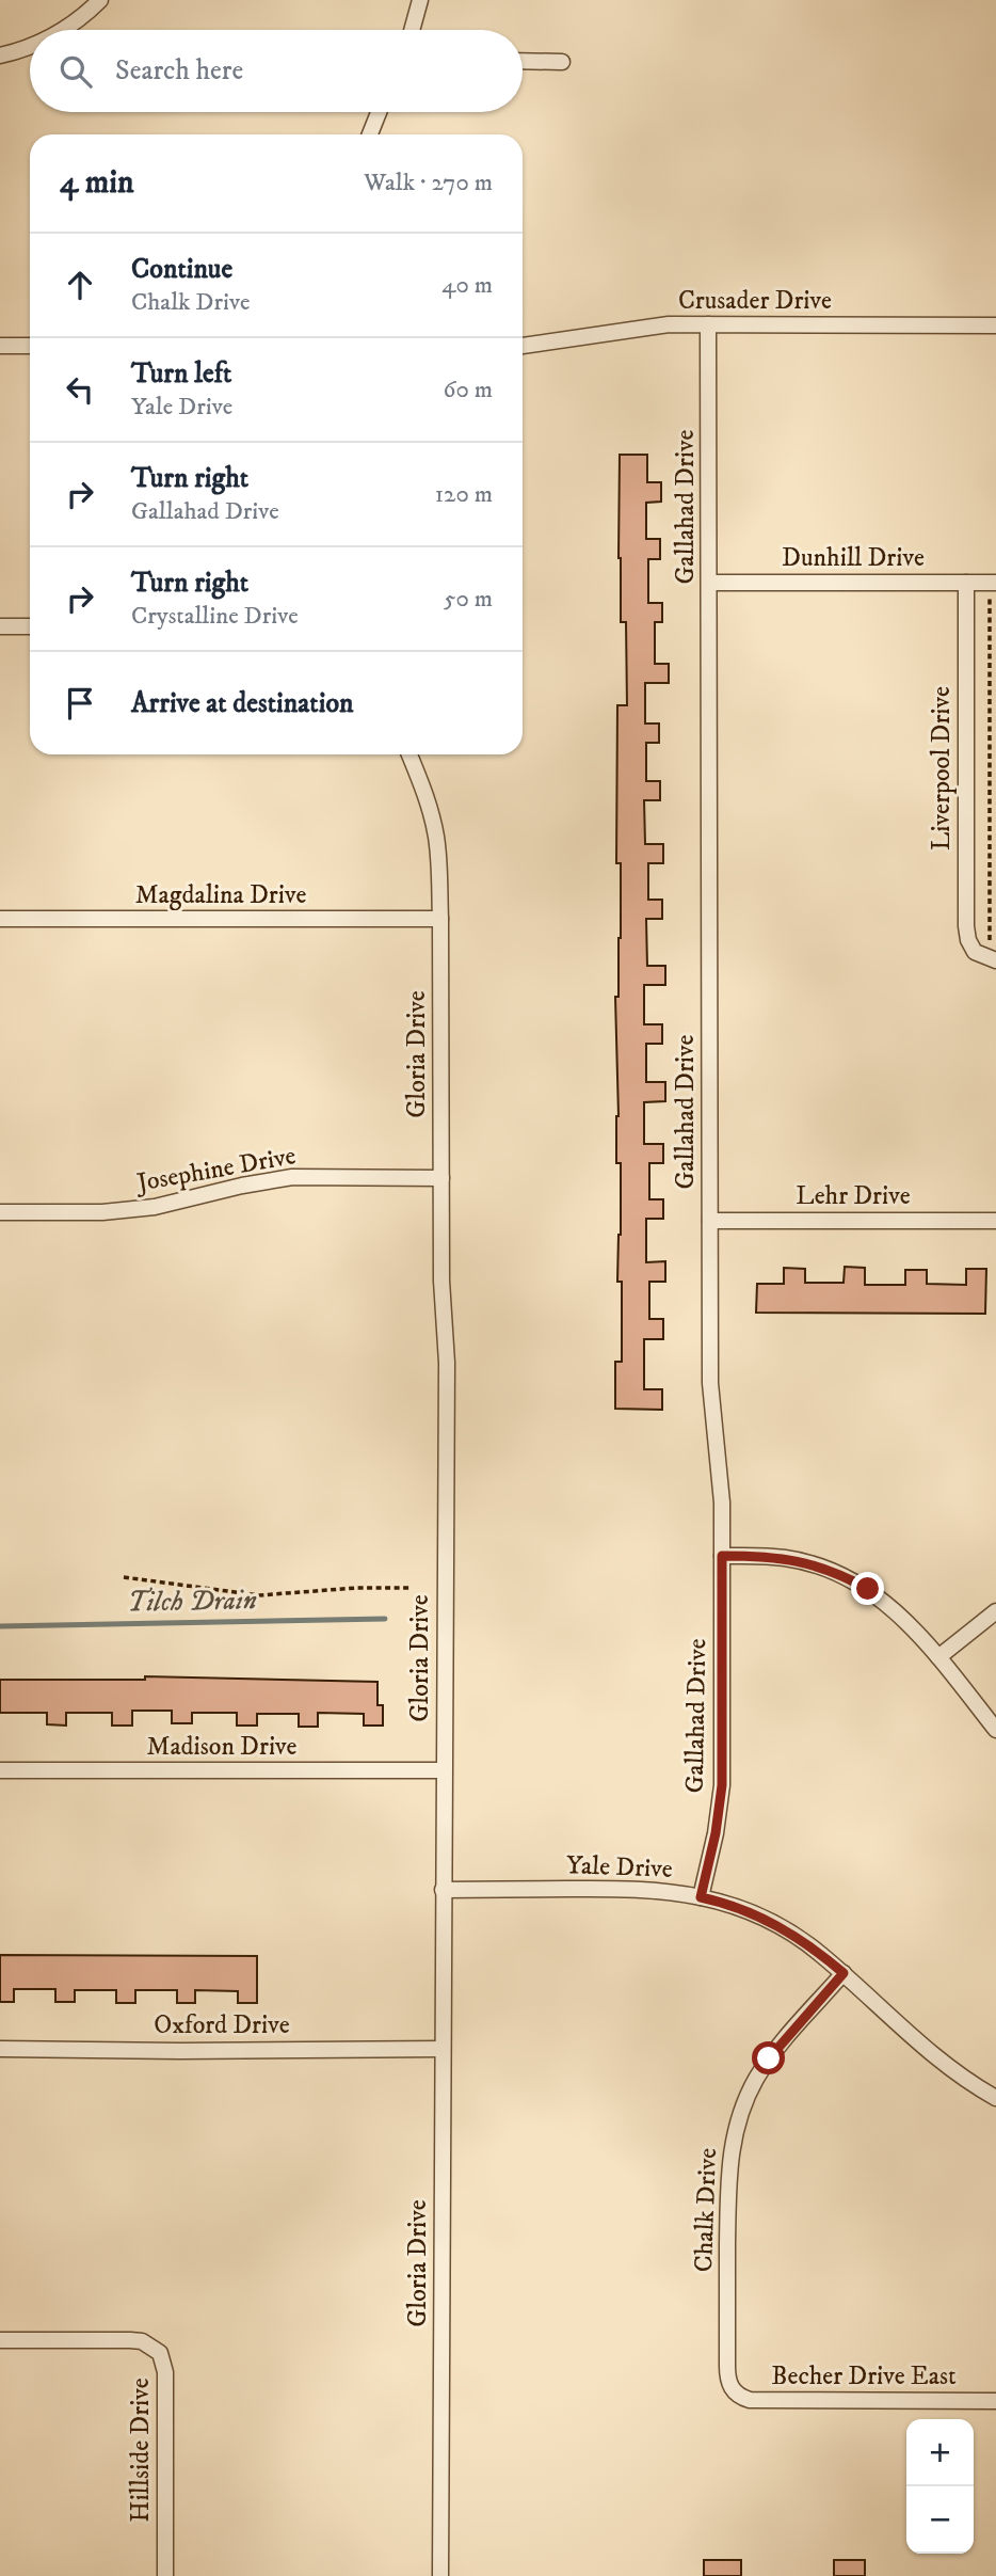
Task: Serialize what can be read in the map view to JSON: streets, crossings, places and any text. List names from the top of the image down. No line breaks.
{"streets":{"street":["Crusader Drive","Gallahad Drive","Dunhill Drive","Liverpool Drive","Magdalina Drive","Gloria Drive","Josephine Drive","Lehr Drive","Madison Drive","Yale Drive","Oxford Drive","Chalk Drive","Becher Drive East","Hillside Drive"]},"crossings":[["Crusader Drive","Gallahad Drive"],["Gallahad Drive","Dunhill Drive"],["Gallahad Drive","Lehr Drive"],["Gallahad Drive","Yale Drive"],["Dunhill Drive","Liverpool Drive"],["Magdalina Drive","Gloria Drive"],["Gloria Drive","Josephine Drive"],["Gloria Drive","Madison Drive"],["Gloria Drive","Yale Drive"],["Gloria Drive","Oxford Drive"],["Yale Drive","Chalk Drive"],["Chalk Drive","Becher Drive East"]],"water":["Tilch Drain"],"page":{"search":"Search here","heading":["4 min","Walk · 270 m"],"list":[["Continue","Chalk Drive","40 m"],["Turn left","Yale Drive","60 m"],["Turn right","Gallahad Drive","120 m"],["Turn right","Crystalline Drive","50 m"],"Arrive at destination"],"map_buttons":["+","−"]}}
